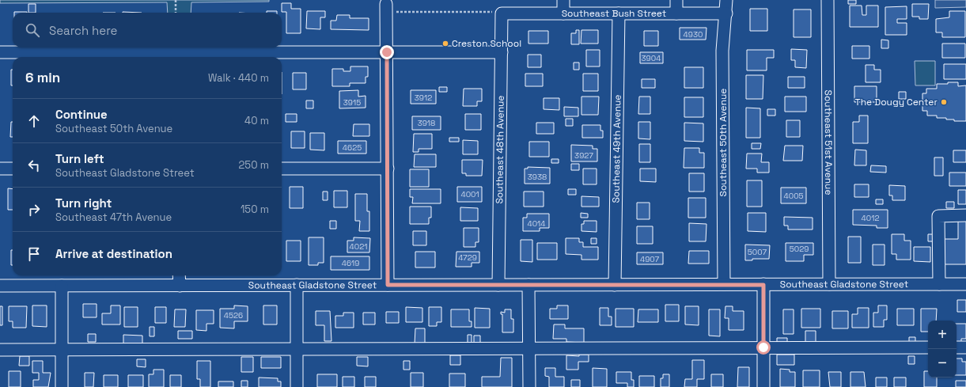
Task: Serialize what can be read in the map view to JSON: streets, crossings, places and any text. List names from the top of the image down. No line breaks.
{"streets":{"street":["Southeast Bush Street","Southeast 50th Avenue","Southeast 51st Avenue","Southeast 49th Avenue","Southeast 48th Avenue","Southeast Gladstone Street"]},"crossings":[["Southeast Bush Street","Southeast 50th Avenue"],["Southeast Bush Street","Southeast 49th Avenue"],["Southeast Bush Street","Southeast 48th Avenue"],["Southeast 50th Avenue","Southeast Gladstone Street"],["Southeast 51st Avenue","Southeast Gladstone Street"],["Southeast 49th Avenue","Southeast Gladstone Street"],["Southeast 48th Avenue","Southeast Gladstone Street"]],"places":["Creston School","The Dougy Center"],"house_numbers":["4930","3904","3912","3915","3918","4625","3927","3938","4001","4005","4012","4014","4021","5029","5007","4729","4907","4619","4526"],"page":{"search":"Search here","heading":["6 min","Walk · 440 m"],"list":[["Continue","Southeast 50th Avenue","40 m"],["Turn left","Southeast Gladstone Street","250 m"],["Turn right","Southeast 47th Avenue","150 m"],"Arrive at destination"],"map_buttons":["+","−"]}}
